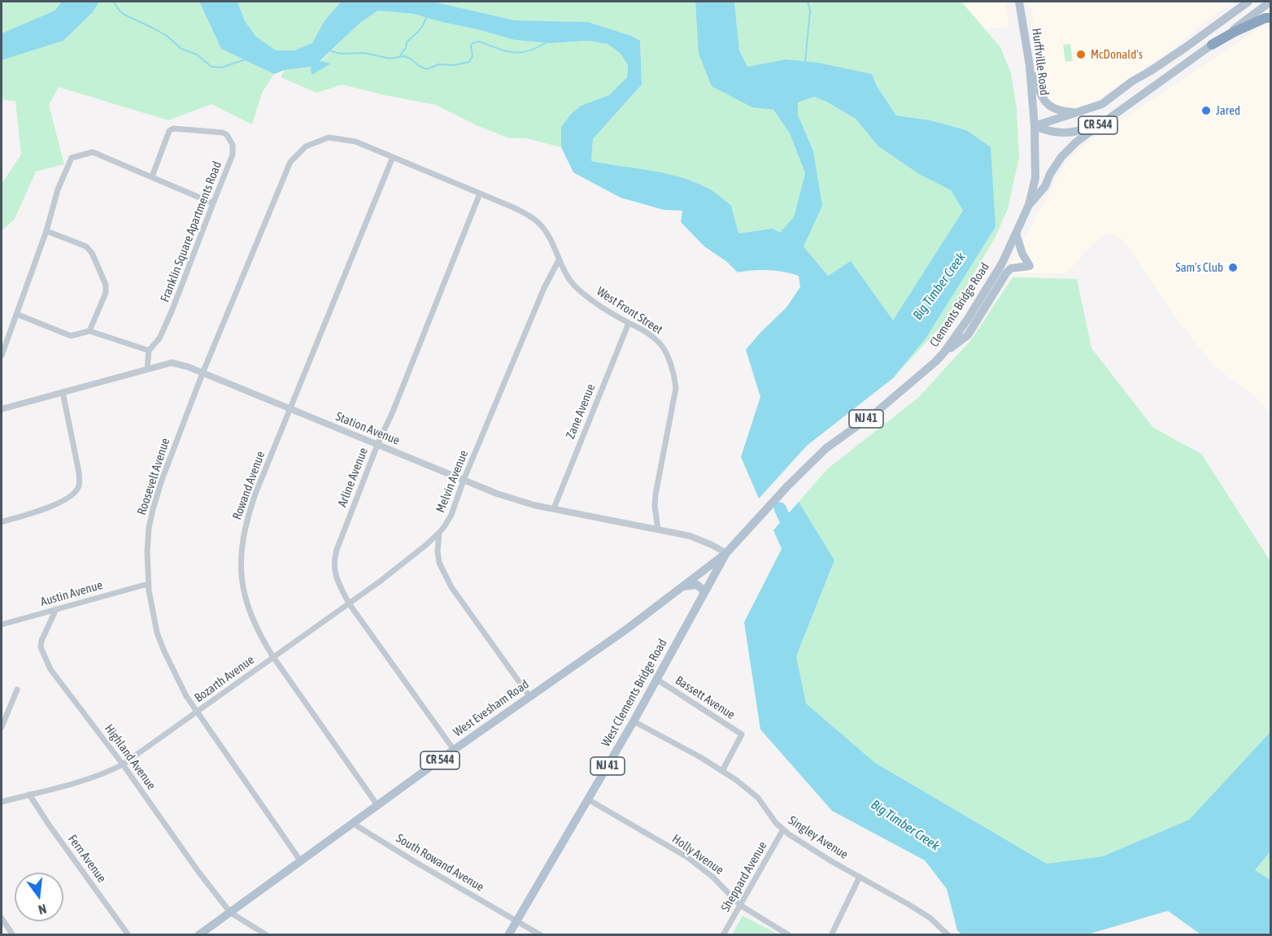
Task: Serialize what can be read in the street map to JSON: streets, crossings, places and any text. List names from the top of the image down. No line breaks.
{"streets":{"main road":["Hurffville Road","CR 544","Clements Bridge Road","NJ 41","West Clements Bridge Road","West Evesham Road"],"street":["Franklin Square Apartments Road","West Front Street","Zane Avenue","Station Avenue","Roosevelt Avenue","Arline Avenue","Melvin Avenue","Rowand Avenue","Austin Avenue","Bozarth Avenue","Bassett Avenue","Highland Avenue","Singley Avenue","Holly Avenue","Fern Avenue","South Rowand Avenue","Sheppard Avenue"]},"crossings":[["Hurffville Road","CR 544"],["Hurffville Road","Clements Bridge Road"],["CR 544","Clements Bridge Road"],["Clements Bridge Road","West Clements Bridge Road"],["West Front Street","Zane Avenue"],["West Front Street","Station Avenue"],["West Front Street","Roosevelt Avenue"],["West Front Street","Arline Avenue"],["West Front Street","Melvin Avenue"],["West Front Street","Rowand Avenue"],["Zane Avenue","Station Avenue"],["Station Avenue","Roosevelt Avenue"],["Station Avenue","Arline Avenue"],["Station Avenue","Melvin Avenue"],["Station Avenue","Rowand Avenue"],["Station Avenue","West Clements Bridge Road"],["Station Avenue","West Evesham Road"],["Roosevelt Avenue","Austin Avenue"],["Roosevelt Avenue","Bozarth Avenue"],["Roosevelt Avenue","West Evesham Road"],["Arline Avenue","Bozarth Avenue"],["Arline Avenue","West Evesham Road"],["Melvin Avenue","Bozarth Avenue"],["Rowand Avenue","Bozarth Avenue"],["Rowand Avenue","West Evesham Road"],["Austin Avenue","Highland Avenue"],["Bozarth Avenue","Highland Avenue"],["Bozarth Avenue","Fern Avenue"],["West Clements Bridge Road","Bassett Avenue"],["West Clements Bridge Road","West Evesham Road"],["West Clements Bridge Road","Singley Avenue"],["West Clements Bridge Road","Holly Avenue"],["West Clements Bridge Road","South Rowand Avenue"],["Bassett Avenue","Singley Avenue"],["West Evesham Road","Highland Avenue"],["West Evesham Road","South Rowand Avenue"],["Singley Avenue","Sheppard Avenue"],["Holly Avenue","Sheppard Avenue"]],"water":["Big Timber Creek"],"places":["McDonald's","Jared","Sam's Club"],"north":"bottom"}
